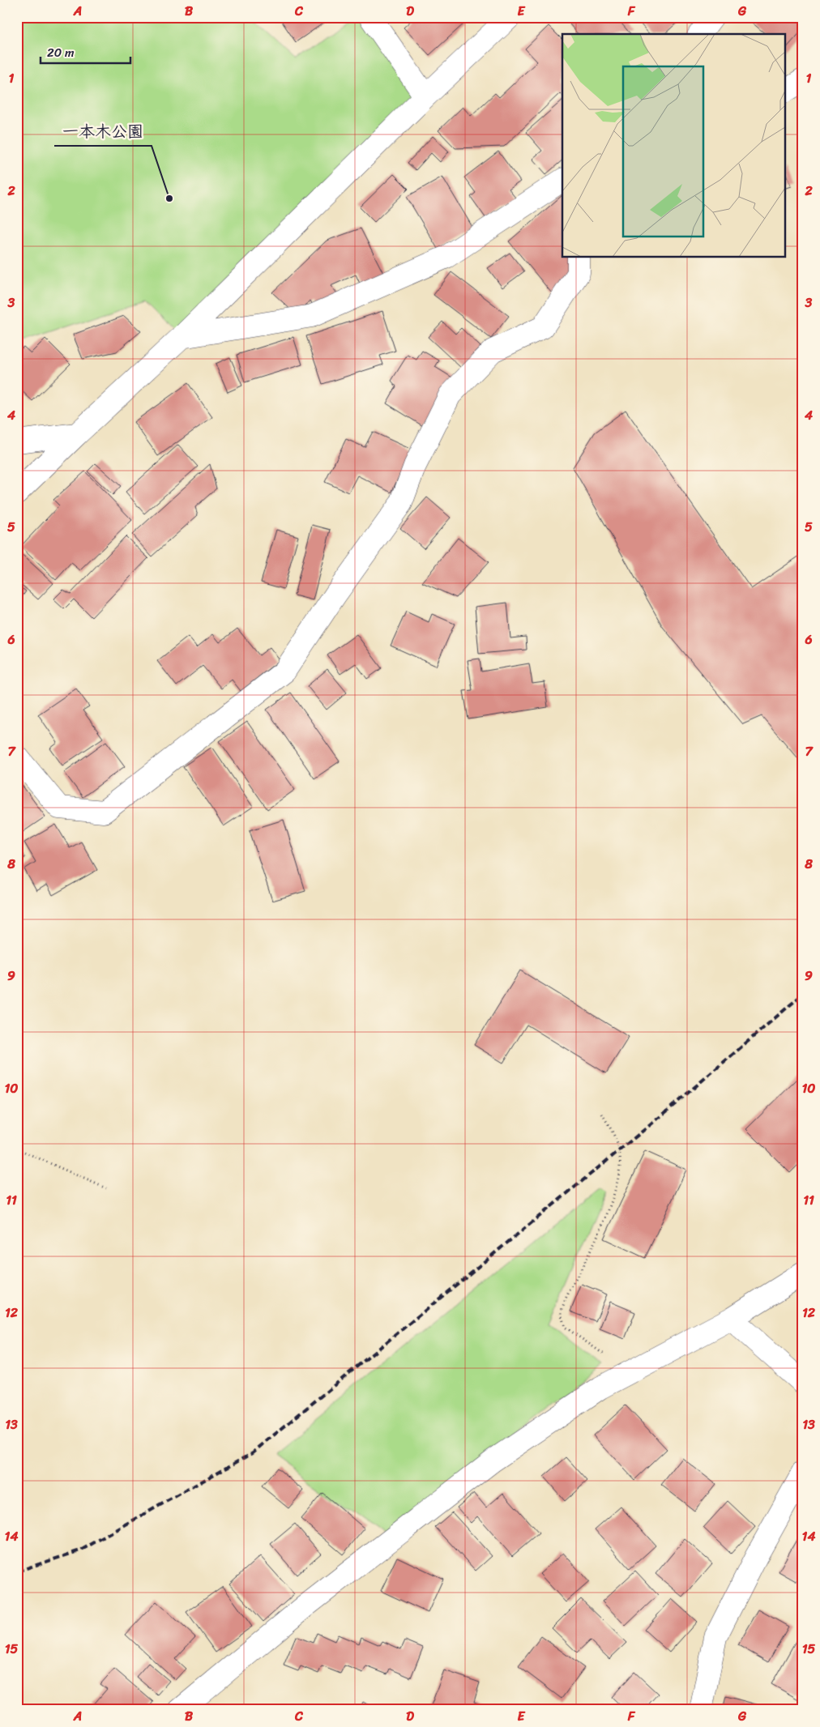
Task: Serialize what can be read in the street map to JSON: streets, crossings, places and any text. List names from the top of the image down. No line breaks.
{"places":["一本木公園"],"scale_bar":"20 m","grid":{"columns":["A","B","C","D","E","F","G"],"rows":["1","2","3","4","5","6","7","8","9","10","11","12","13","14","15"]}}
